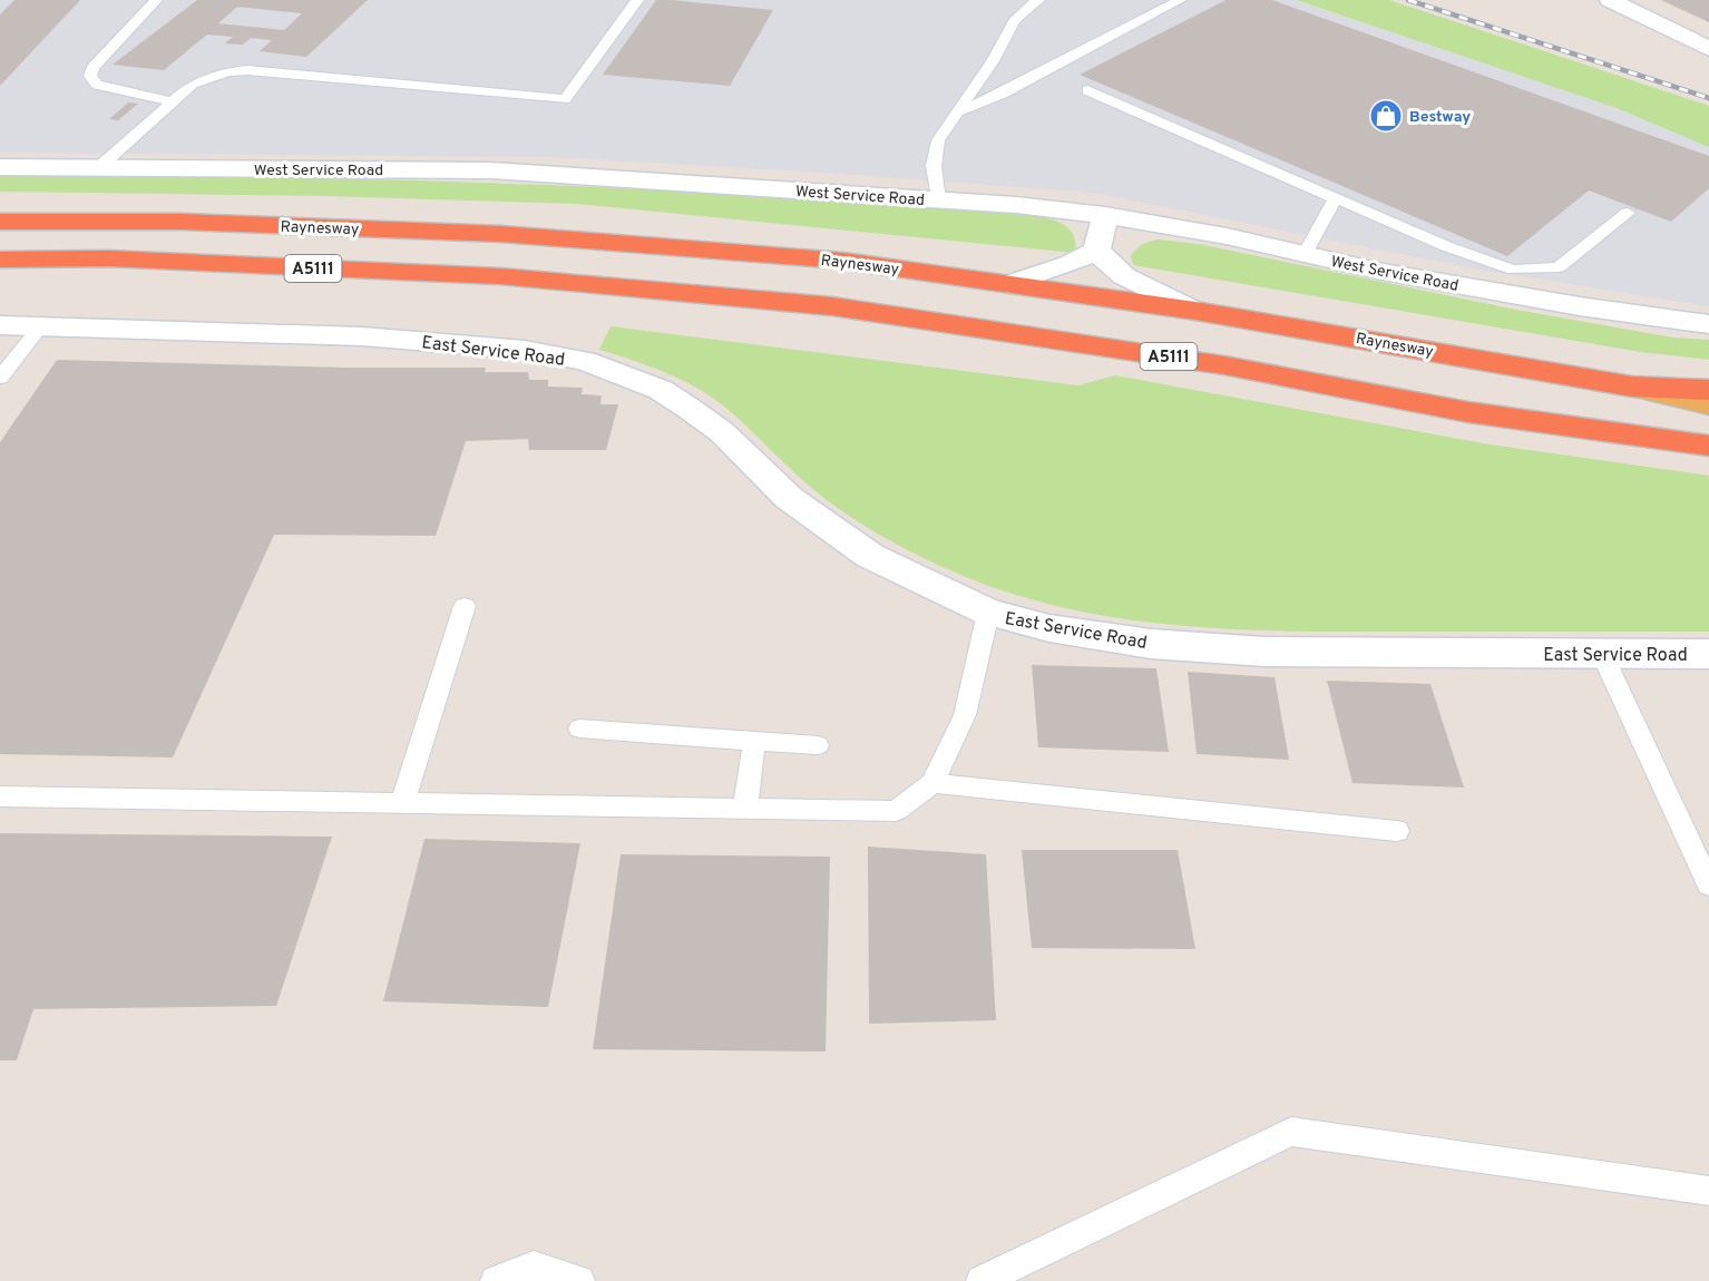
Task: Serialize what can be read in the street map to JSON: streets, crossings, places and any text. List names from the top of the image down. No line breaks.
{"streets":{"highway":["Raynesway","A5111"],"street":["West Service Road","East Service Road"]},"crossings":[["Raynesway","A5111"]],"places":{"shop":["Bestway"]}}
